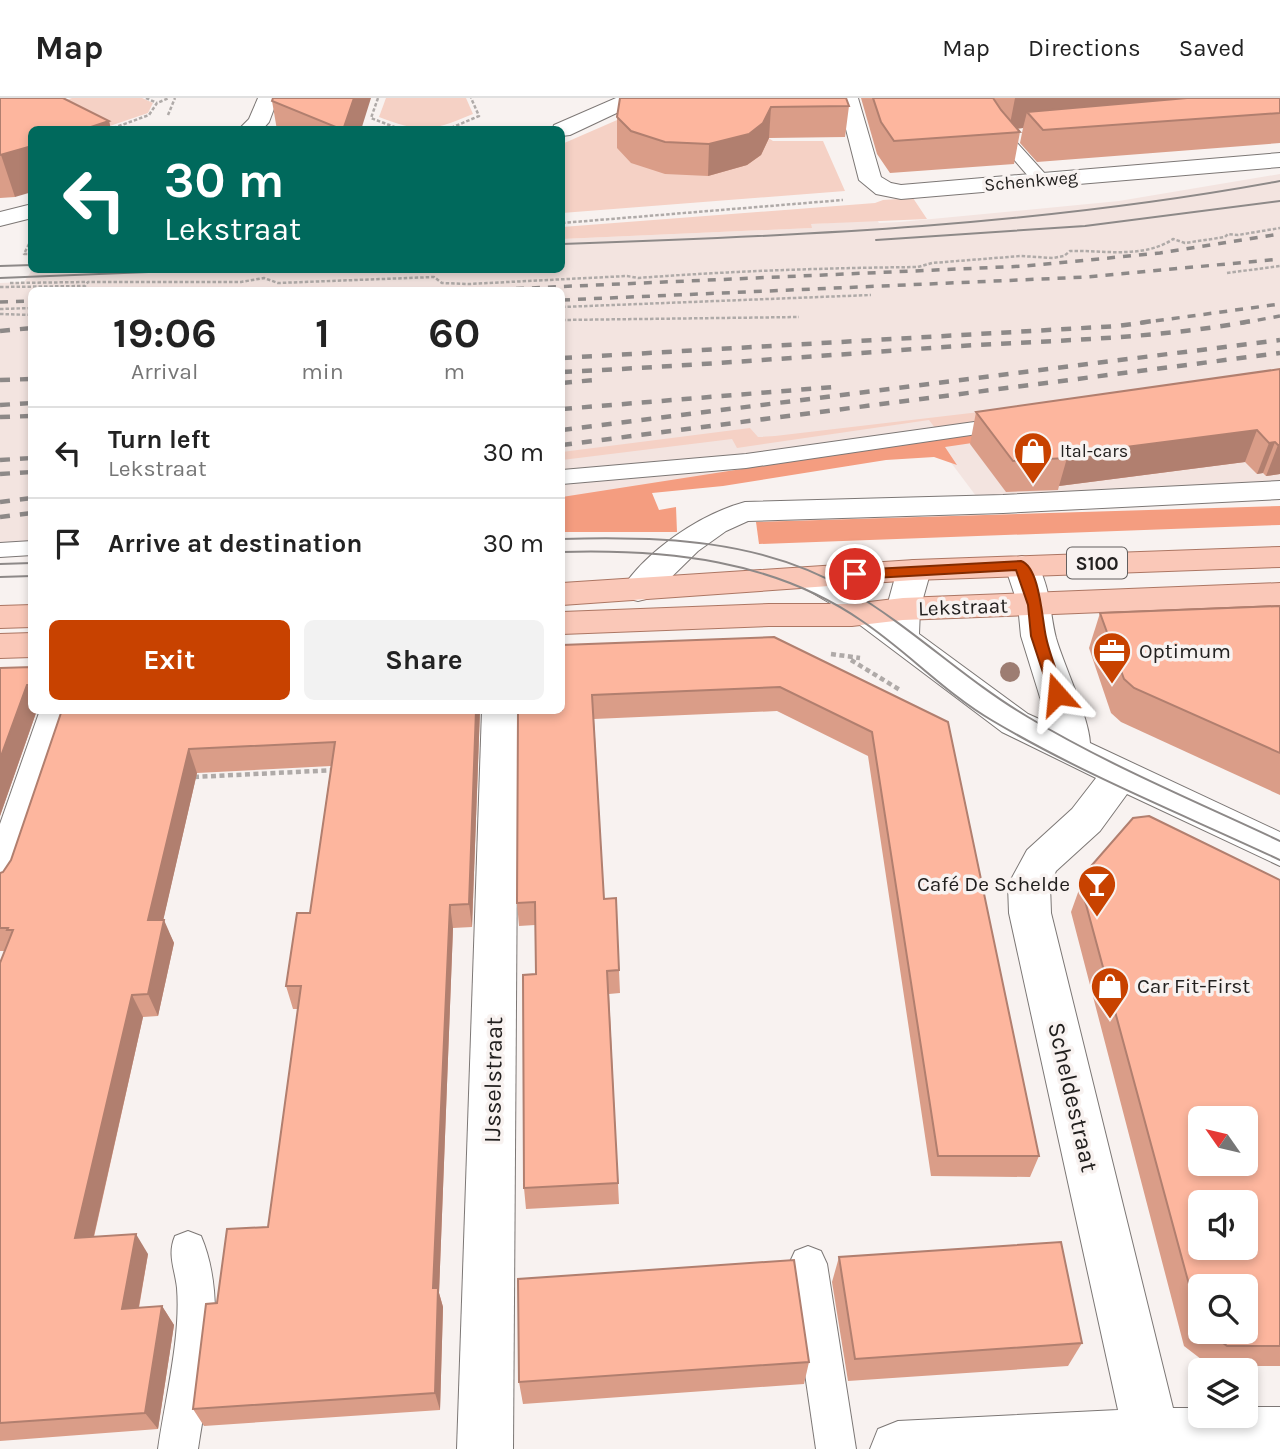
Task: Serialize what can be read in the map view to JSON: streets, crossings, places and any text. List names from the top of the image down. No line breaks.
{"streets":{"main road":["S100","Lekstraat"],"street":["Schenkweg","IJsselstraat","Scheldestraat"]},"places":{"shop":["Ital-cars","Car Fit-First"],"office":["Optimum"],"bar":["Café De Schelde"]},"north":"top left","page":{"header":"Map","nav":["Map","Directions","Saved"],"turn":["30 m","Lekstraat"],"eta":["19:06","Arrival","1","min","60","m"],"list":[{"name":"Turn left","note":"Lekstraat","value":"30 m"},{"name":"Arrive at destination","value":"30 m"}],"buttons":["Exit","Share"]}}
